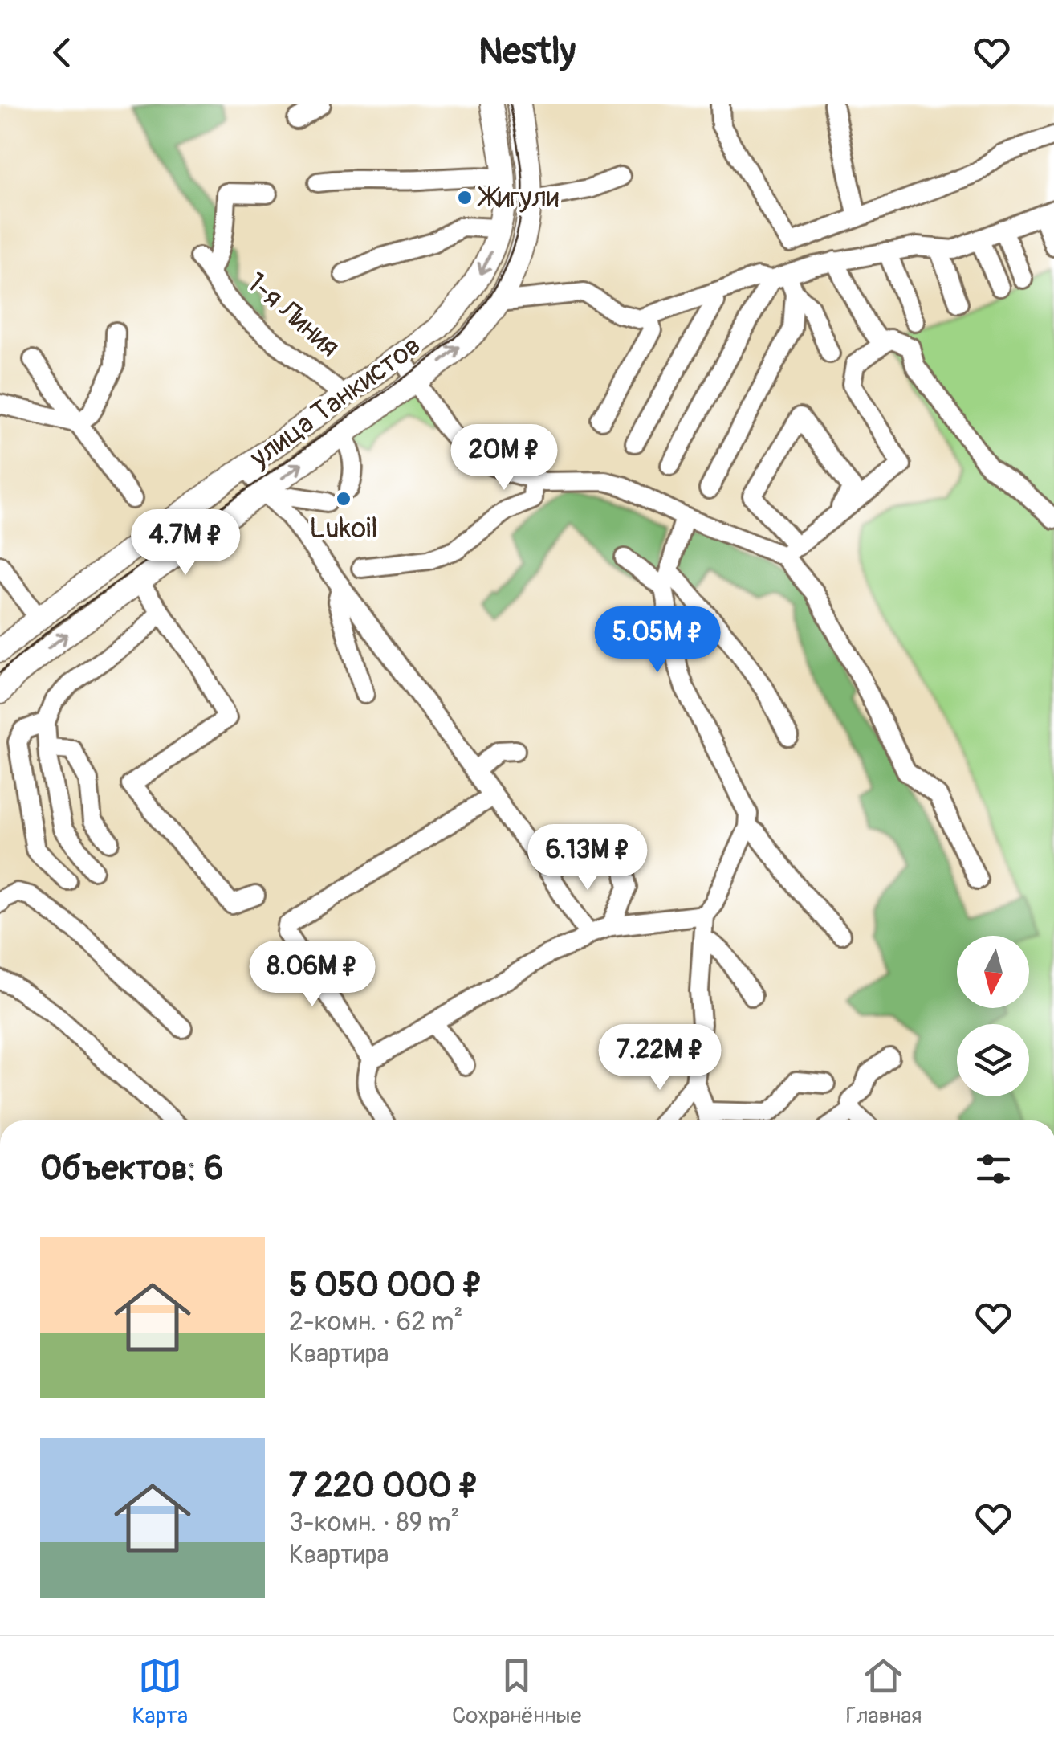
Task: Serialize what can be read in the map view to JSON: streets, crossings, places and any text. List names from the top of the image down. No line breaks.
{"streets":{"main road":["улица Танкистов"],"street":["1-я Линия"]},"crossings":[["1-я Линия","улица Танкистов"]],"places":["Жигули","Lukoil"],"north":"bottom","page":{"header":"Nestly","price":["20M ₽","4.7M ₽","5.05M ₽","6.13M ₽","8.06M ₽","7.22M ₽"],"heading":"Объектов: 6","list":[{"name":"5 050 000 ₽","note":"2-комн. · 62 m² · Квартира"},{"name":"7 220 000 ₽","note":"3-комн. · 89 m² · Квартира"}],"tabs":["Карта","Сохранённые","Главная"]}}
